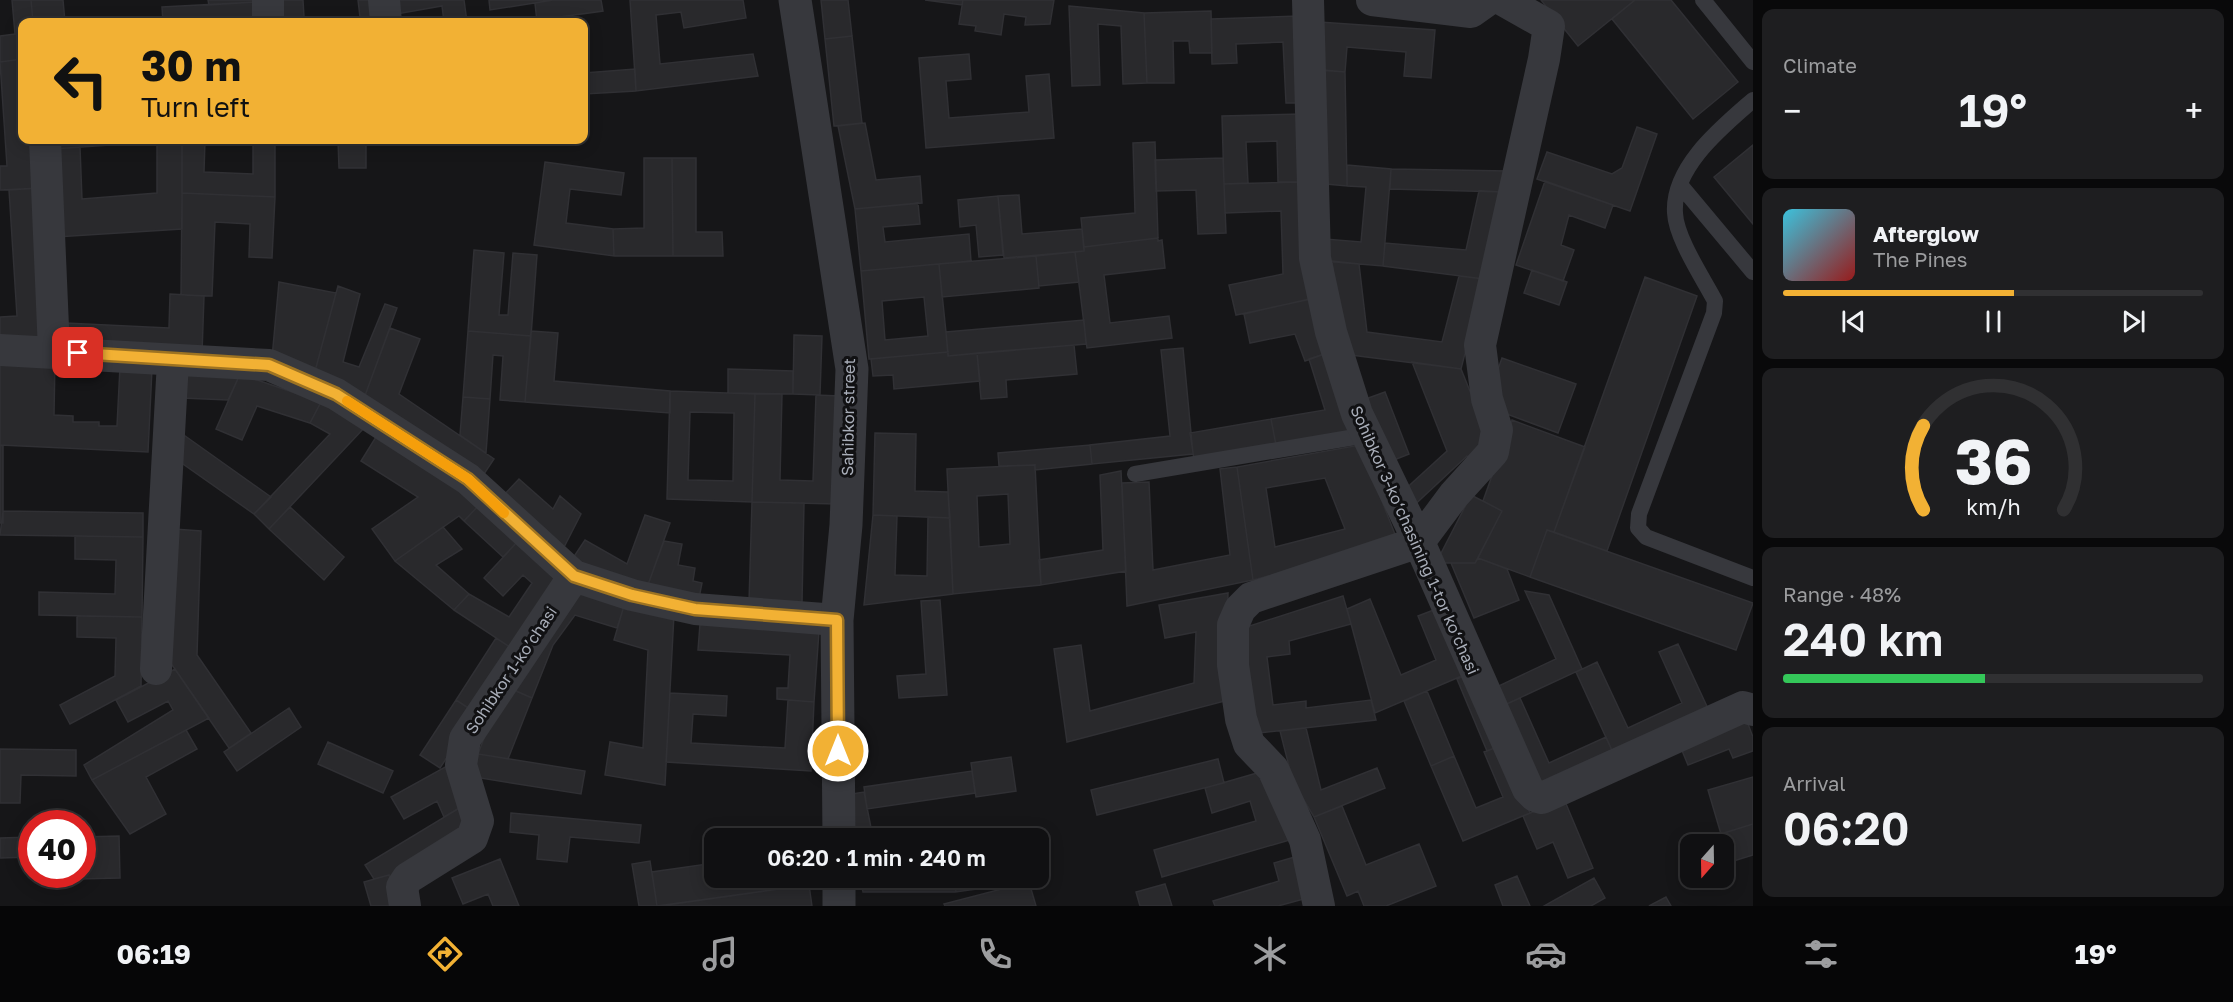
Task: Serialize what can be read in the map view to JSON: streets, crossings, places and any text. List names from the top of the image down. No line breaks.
{"streets":{"street":["Sahibkor street","Sohibkor 3-ko‘chasining 1-tor ko‘chasi","Sohibkor 1-koʼchasi"]},"north":"bottom","page":{"tile":["Climate",["Range · 48%","240 km"],["Arrival","06:20"]],"turn":["30 m","Turn left"],"heat":["−","19°","+"],"song":["Afterglow","The Pines"],"limit":"40","trip":"06:20 · 1 min · 240 m","tabs":["06:19","19°"],"gauge":["36","km/h"]}}
